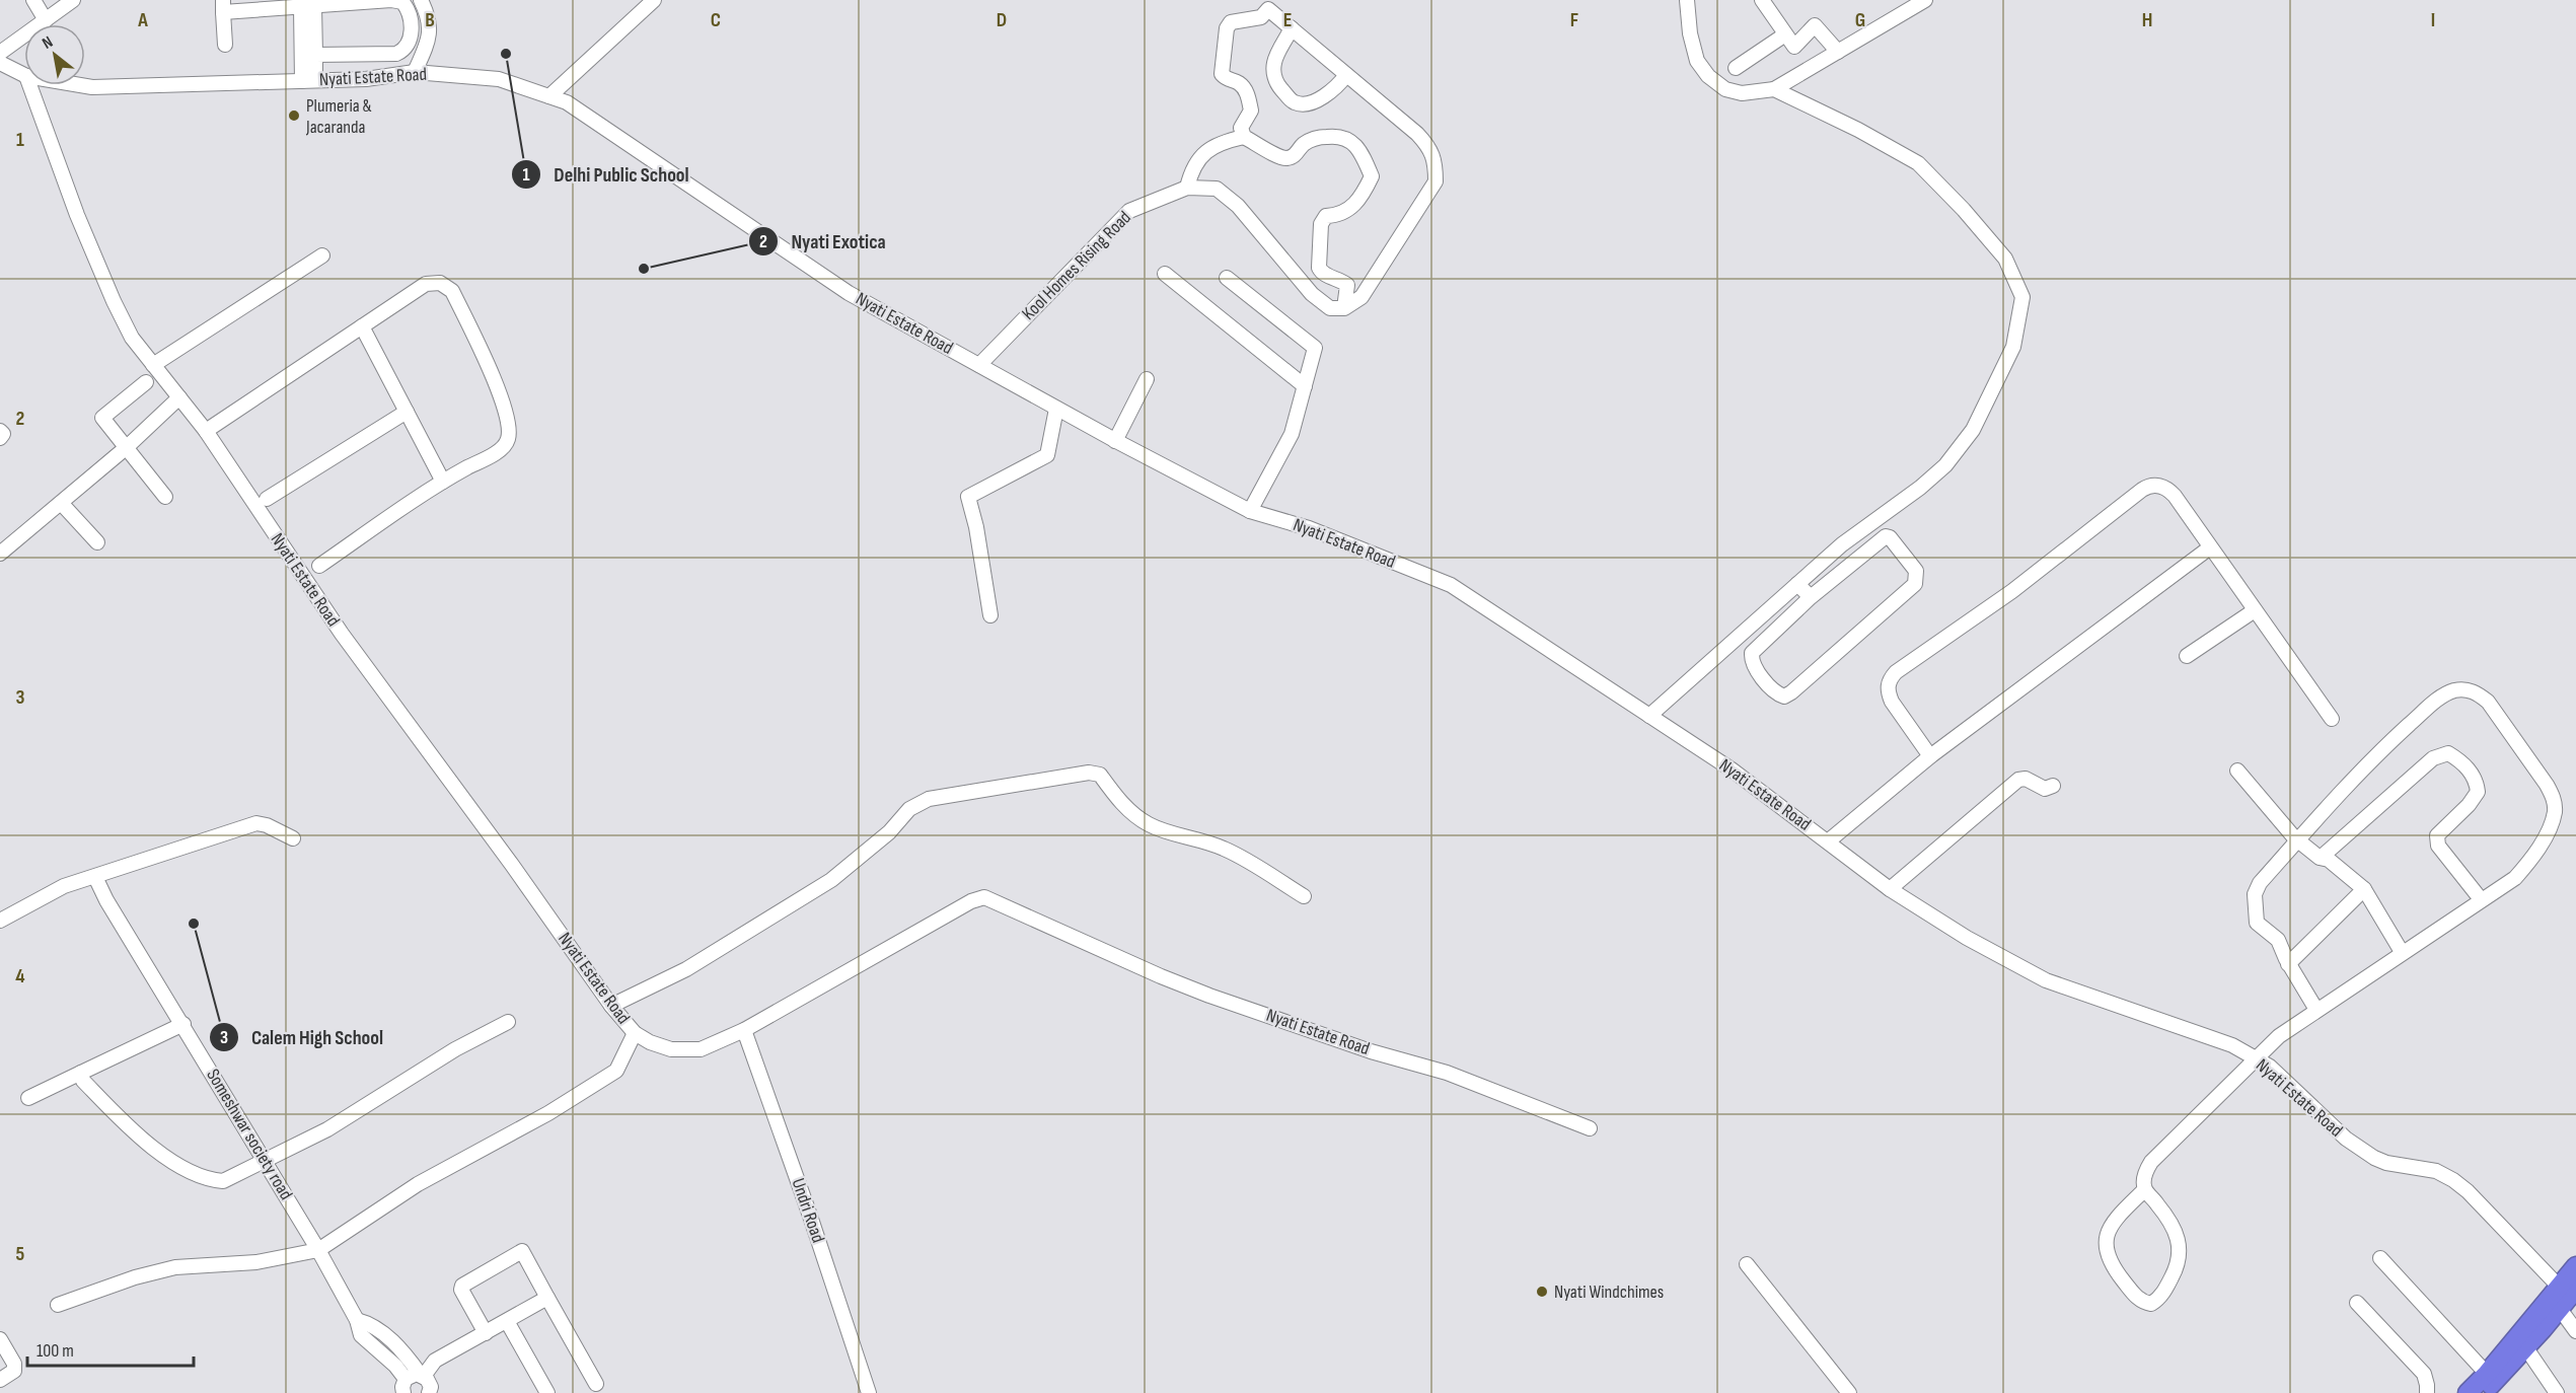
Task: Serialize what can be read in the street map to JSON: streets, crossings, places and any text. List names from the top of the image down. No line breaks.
{"streets":{"street":["Nyati Estate Road","Kool Homes Rising Road","Someshwar society road","Undri Road"]},"crossings":[["Nyati Estate Road","Kool Homes Rising Road"],["Nyati Estate Road","Undri Road"]],"places":["Delhi Public School","Plumeria & Jacaranda","Nyati Exotica","Calem High School","Nyati Windchimes"],"scale_bar":"100 m","north":"top left","grid":{"columns":["A","B","C","D","E","F","G","H","I"],"rows":["1","2","3","4","5"]}}
